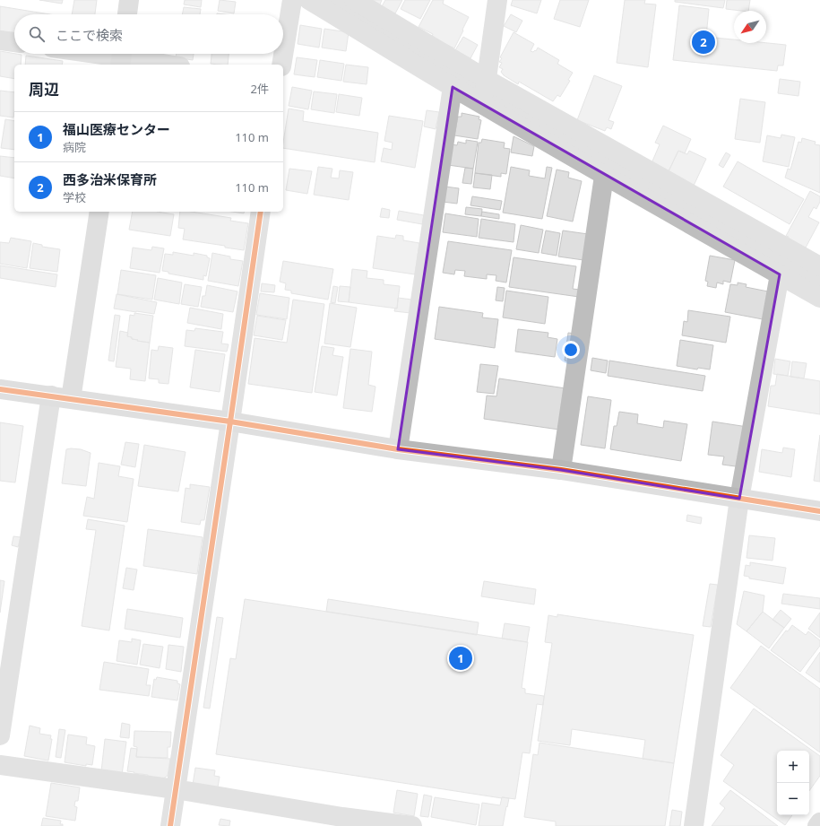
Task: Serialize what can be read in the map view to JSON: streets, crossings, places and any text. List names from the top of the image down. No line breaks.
{"north":"bottom left","page":{"search":"ここで検索","pins":["2","1"],"heading":["周辺","2件"],"list":[{"mark":"1","name":"福山医療センター","note":"病院","value":"110 m"},{"mark":"2","name":"西多治米保育所","note":"学校","value":"110 m"}],"map_buttons":["+","−"]}}
